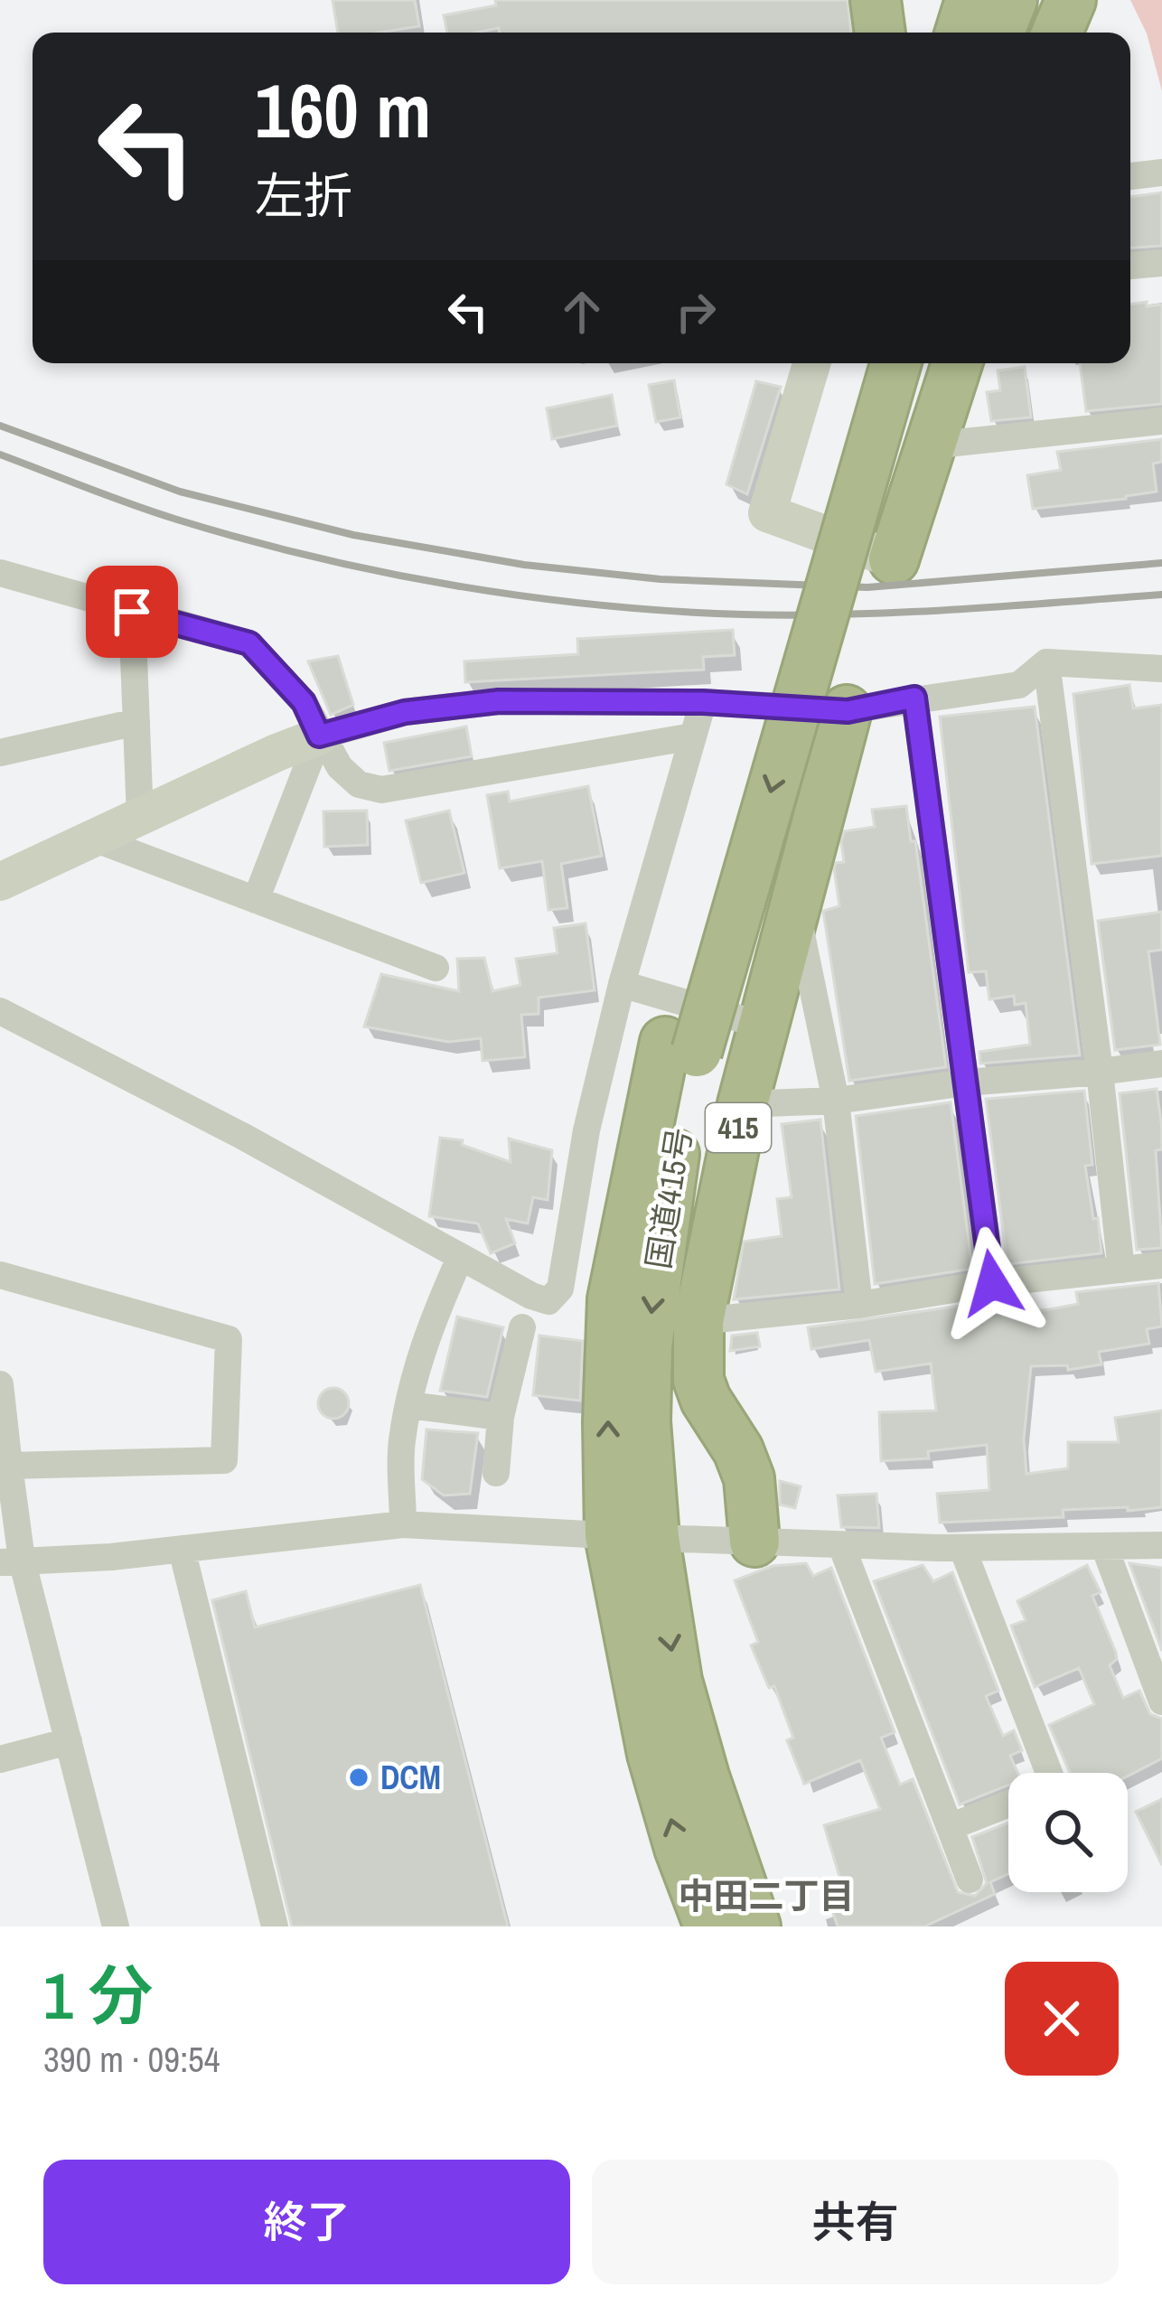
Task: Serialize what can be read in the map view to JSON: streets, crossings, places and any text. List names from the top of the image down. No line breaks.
{"streets":{"highway":["415","国道415号"]},"districts":["中田二丁目"],"places":["DCM"],"page":{"turn":["160 m","左折"],"heading":["1 分","390 m · 09:54"],"buttons":["終了","共有"]}}
